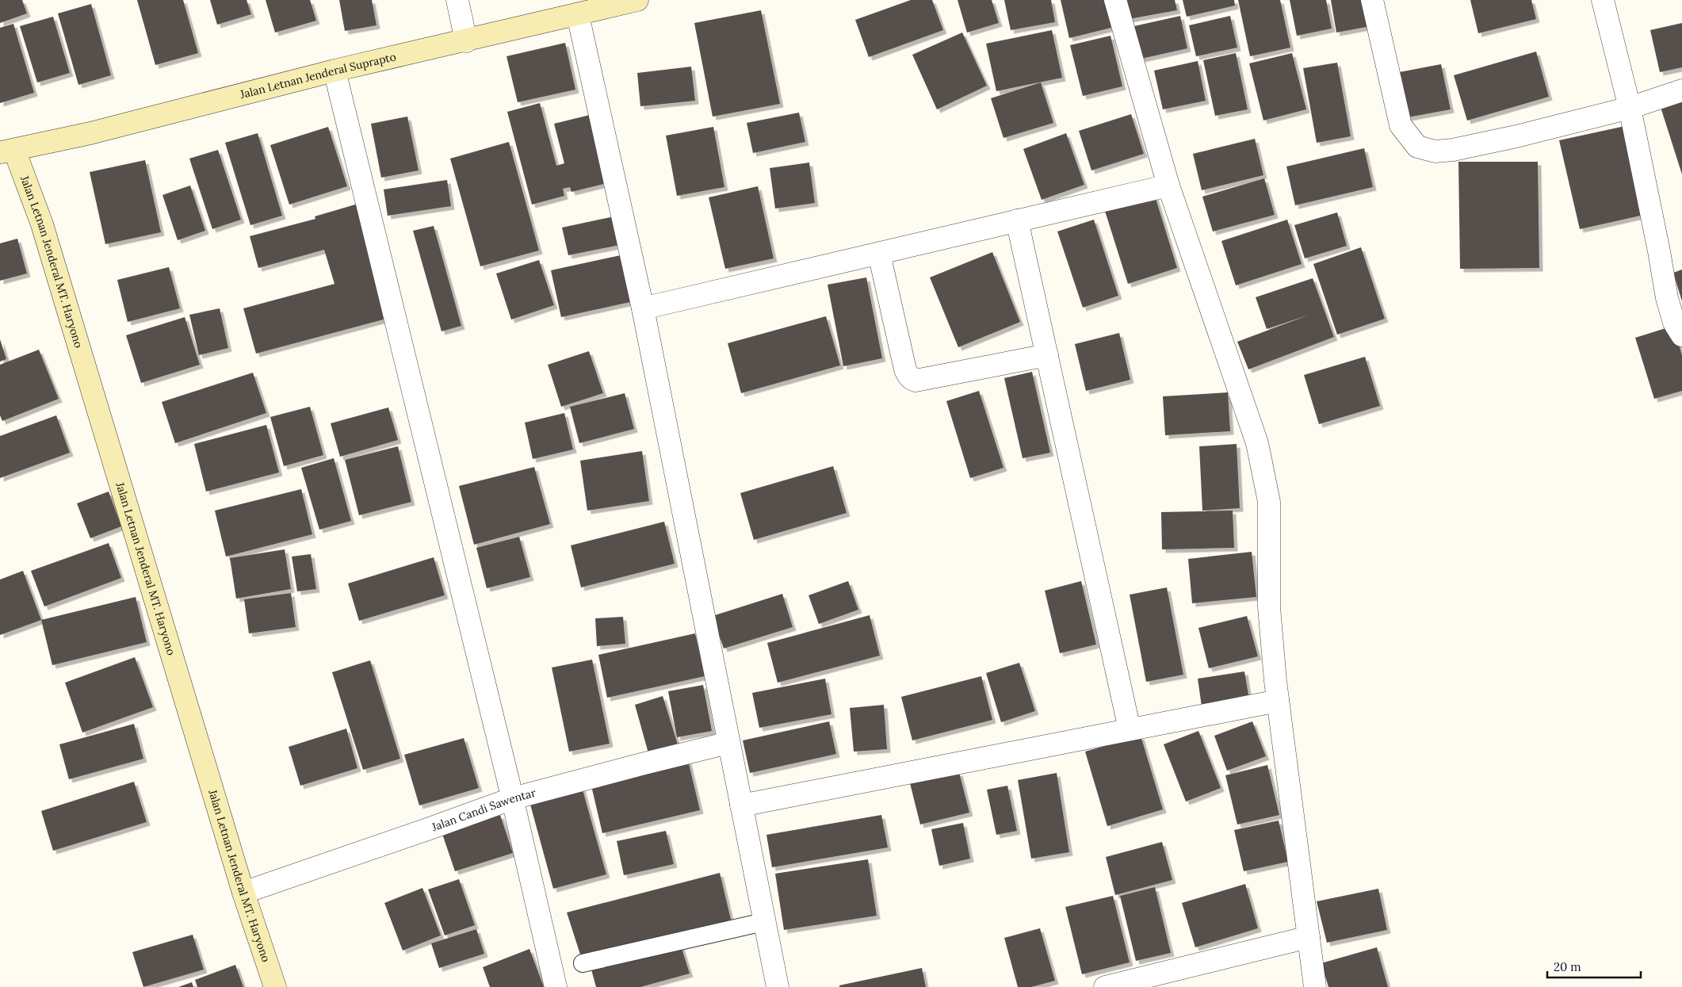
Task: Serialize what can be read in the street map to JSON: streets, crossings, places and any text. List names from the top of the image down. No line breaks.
{"streets":{"street":["Jalan Letnan Jenderal Suprapto","Jalan Letnan Jenderal MT. Haryono","Jalan Candi Sawentar"]},"crossings":[["Jalan Letnan Jenderal Suprapto","Jalan Letnan Jenderal MT. Haryono"],["Jalan Letnan Jenderal MT. Haryono","Jalan Candi Sawentar"]],"scale_bar":"20 m"}
